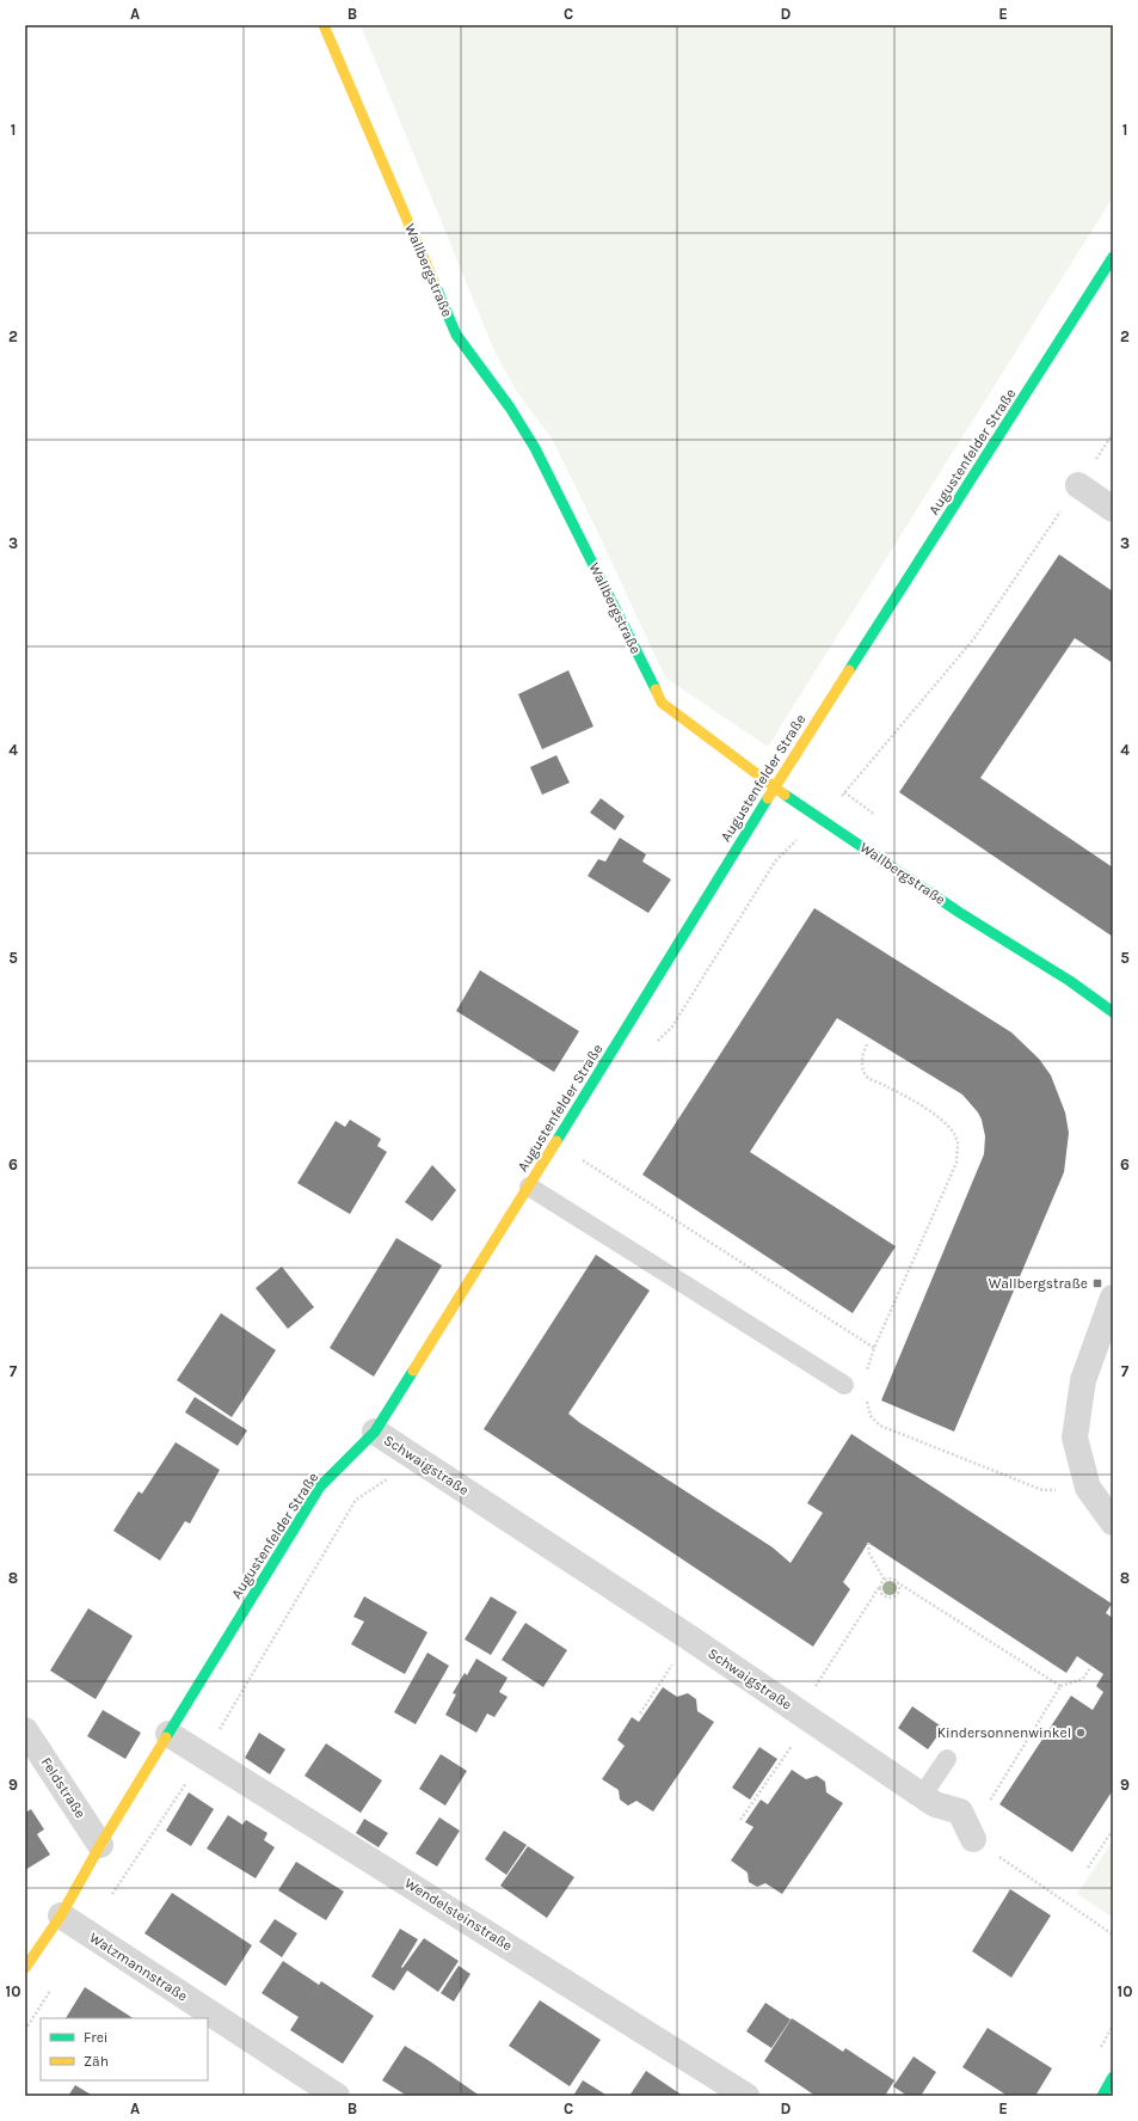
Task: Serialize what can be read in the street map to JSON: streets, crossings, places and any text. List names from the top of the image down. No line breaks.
{"streets":{"street":["Wallbergstraße","Augustenfelder Straße","Schwaigstraße","Feldstraße","Wendelsteinstraße","Watzmannstraße"]},"crossings":[["Wallbergstraße","Augustenfelder Straße"],["Augustenfelder Straße","Schwaigstraße"],["Augustenfelder Straße","Feldstraße"],["Augustenfelder Straße","Wendelsteinstraße"],["Augustenfelder Straße","Watzmannstraße"]],"places":{"transit":["Wallbergstraße"],"other":["Kindersonnenwinkel"]},"legend":["Frei","Zäh"],"grid":{"columns":["A","B","C","D","E"],"rows":["1","2","3","4","5","6","7","8","9","10"]}}
